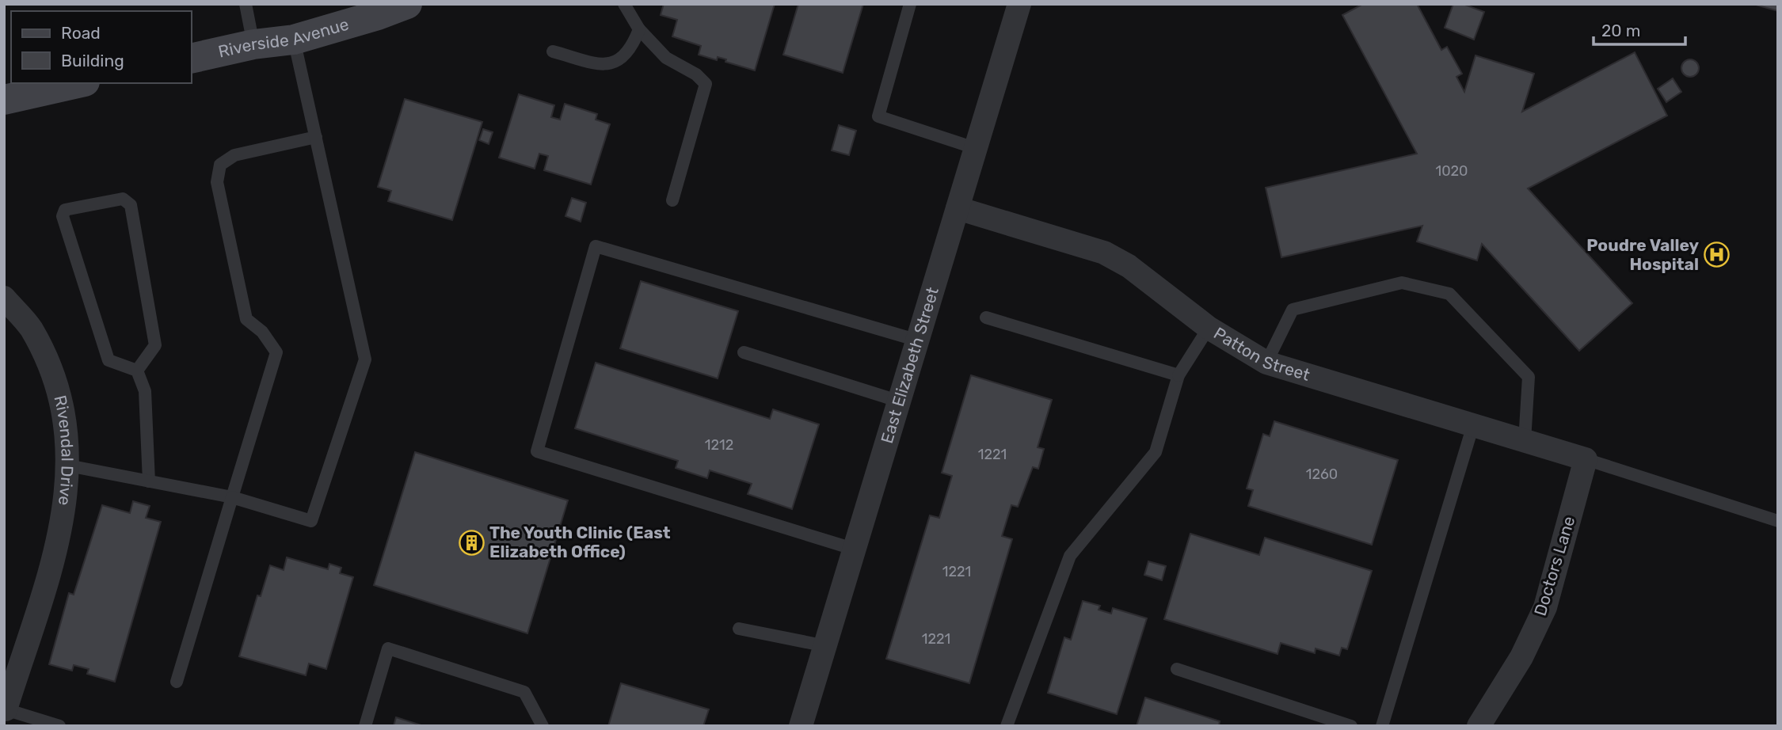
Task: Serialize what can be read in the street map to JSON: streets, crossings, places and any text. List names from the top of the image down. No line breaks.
{"streets":{"main road":["Riverside Avenue"],"street":["Patton Street","East Elizabeth Street","Rivendal Drive","Doctors Lane"]},"crossings":[["Patton Street","East Elizabeth Street"],["Patton Street","Doctors Lane"]],"places":{"hospital":["Poudre Valley Hospital"],"building":["The Youth Clinic (East Elizabeth Office)"]},"house_numbers":["1020","1212","1221","1260","1221","1221"],"legend":["Road","Building"],"scale_bar":"20 m"}
